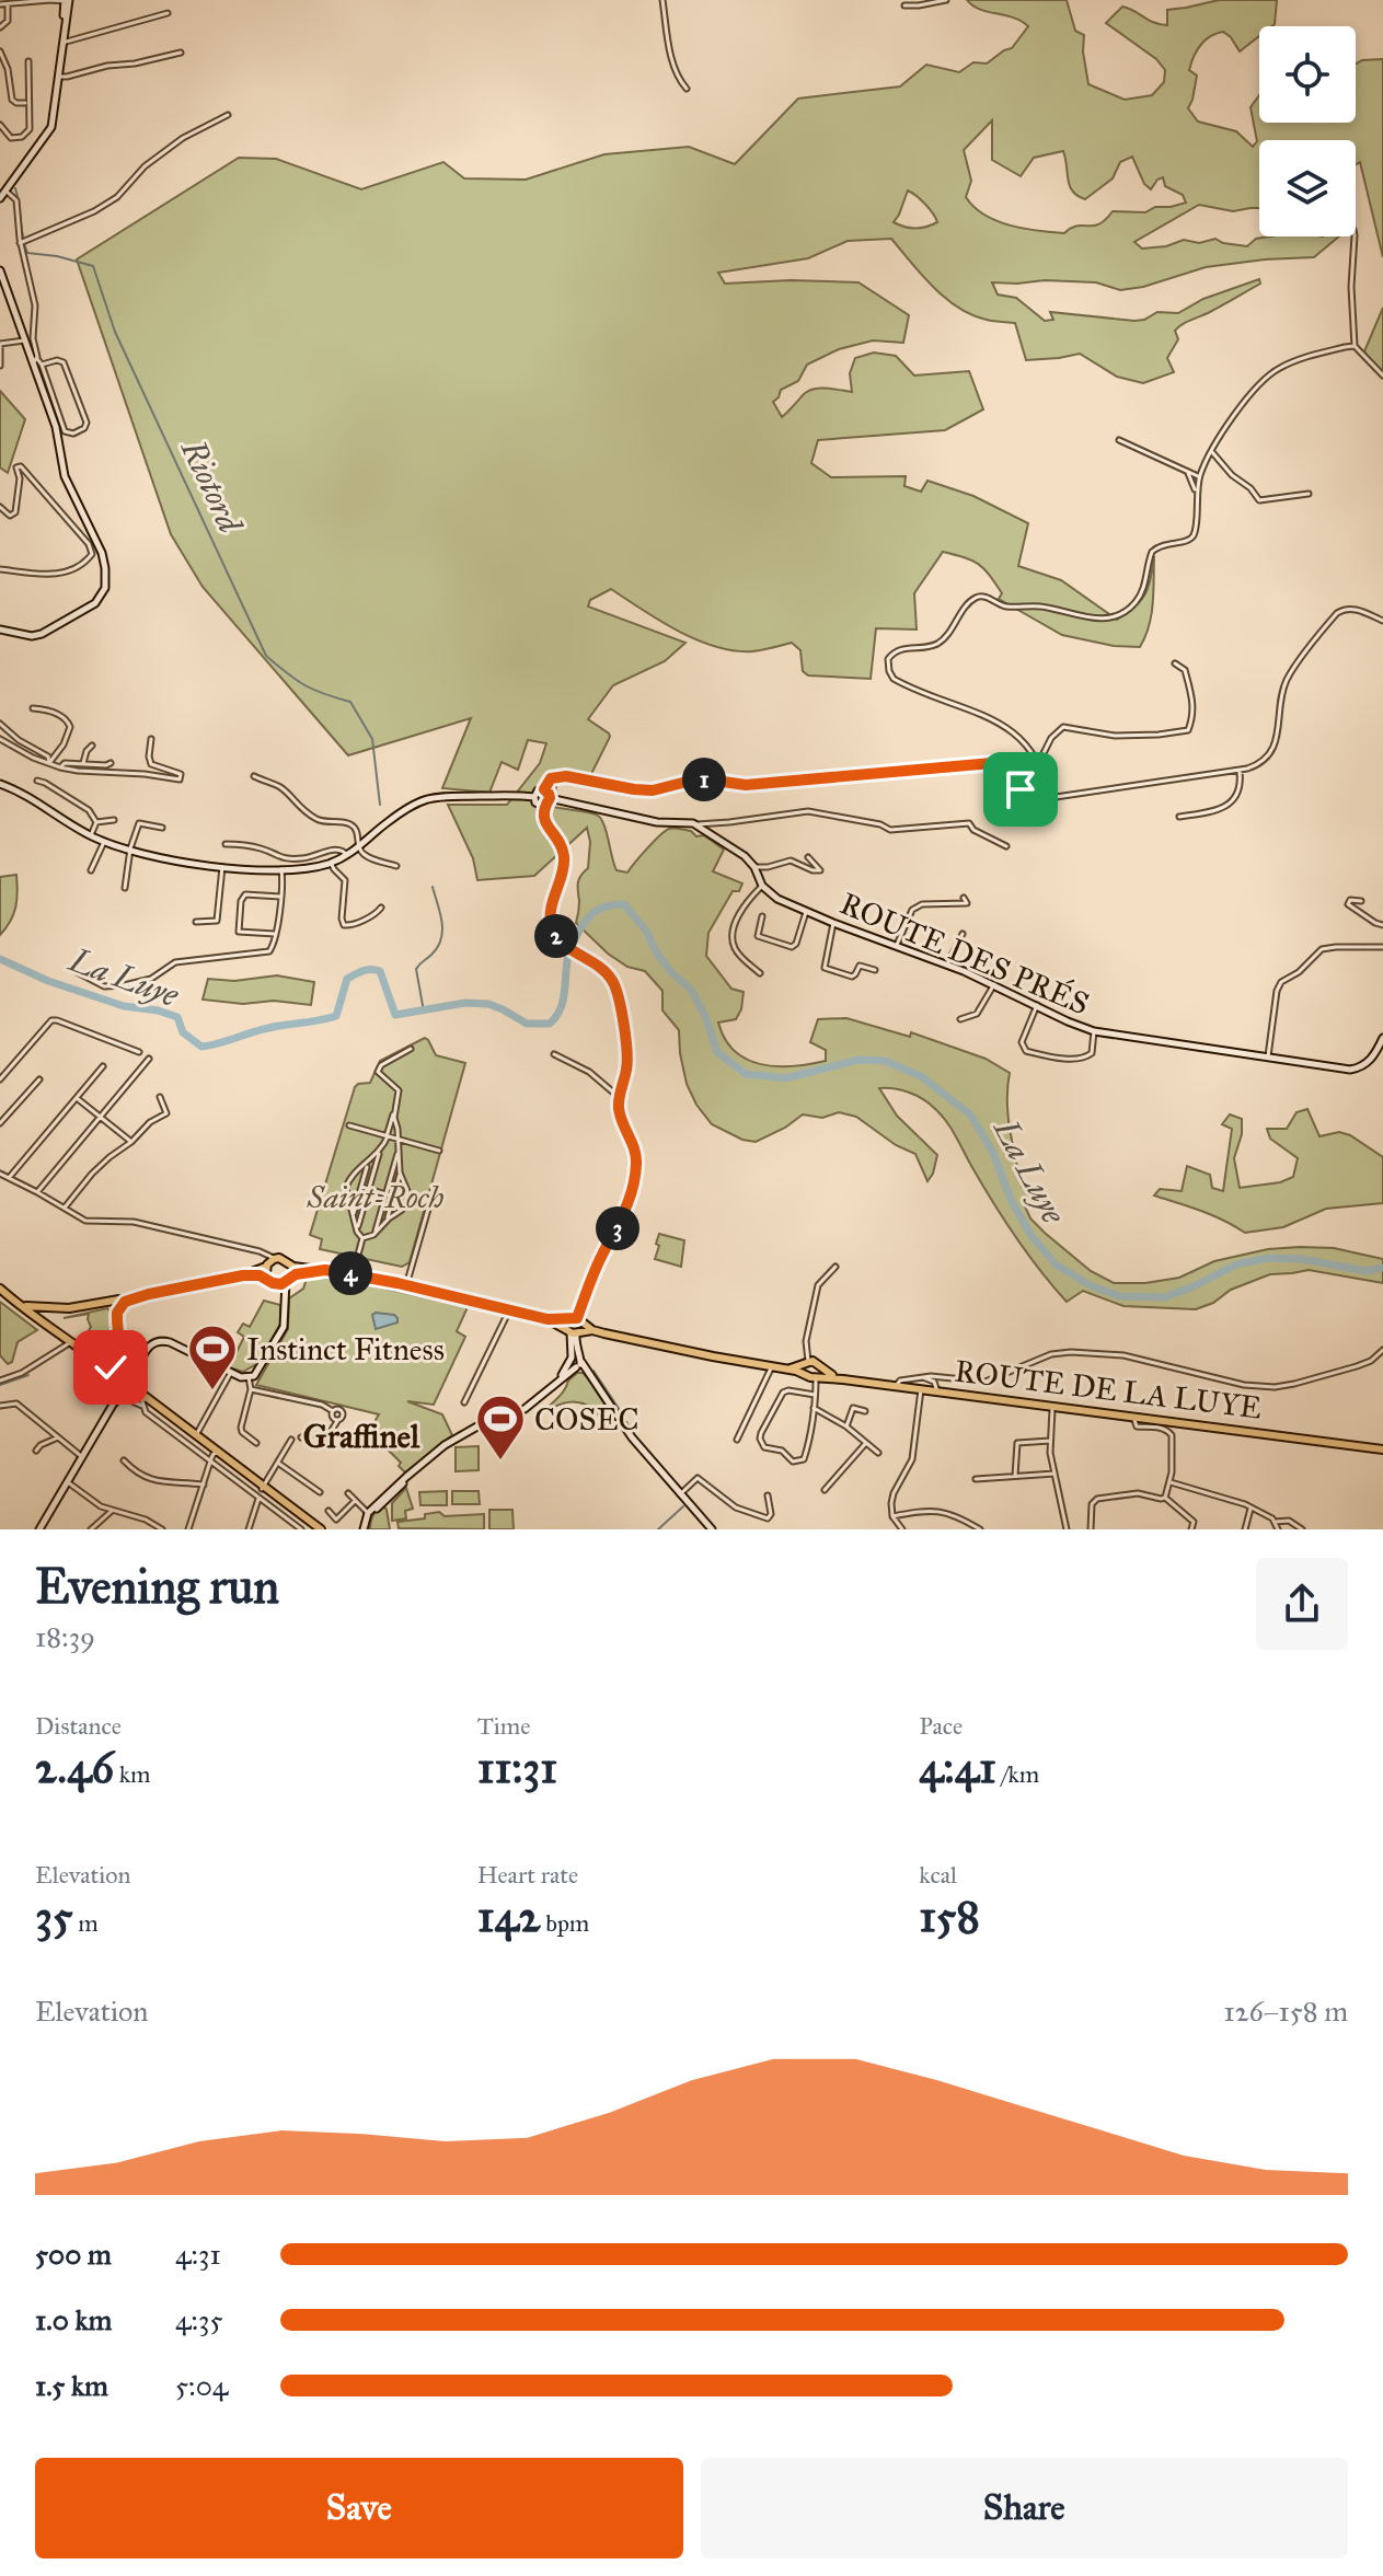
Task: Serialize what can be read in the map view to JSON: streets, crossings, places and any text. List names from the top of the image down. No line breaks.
{"streets":{"main road":["ROUTE DE LA LUYE"],"street":["ROUTE DES PRÉS"]},"districts":["Graffinel"],"water":["Riotord","La Luye"],"parks":["Saint-Roch"],"places":{"sports":["Instinct Fitness","COSEC"]},"page":{"pins":["1","2","3","4"],"heading":["Evening run","18:39"],"stats":[["Distance","2.46 km"],["Time","11:31"],["Pace","4:41 /km"],["Elevation","35 m"],["Heart rate","142 bpm"],["kcal","158"]],"chart":["Elevation","126–158 m"],"list":[{"name":"500 m","note":"4:31"},{"name":"1.0 km","note":"4:35"},{"name":"1.5 km","note":"5:04"}],"buttons":["Save","Share"]}}
